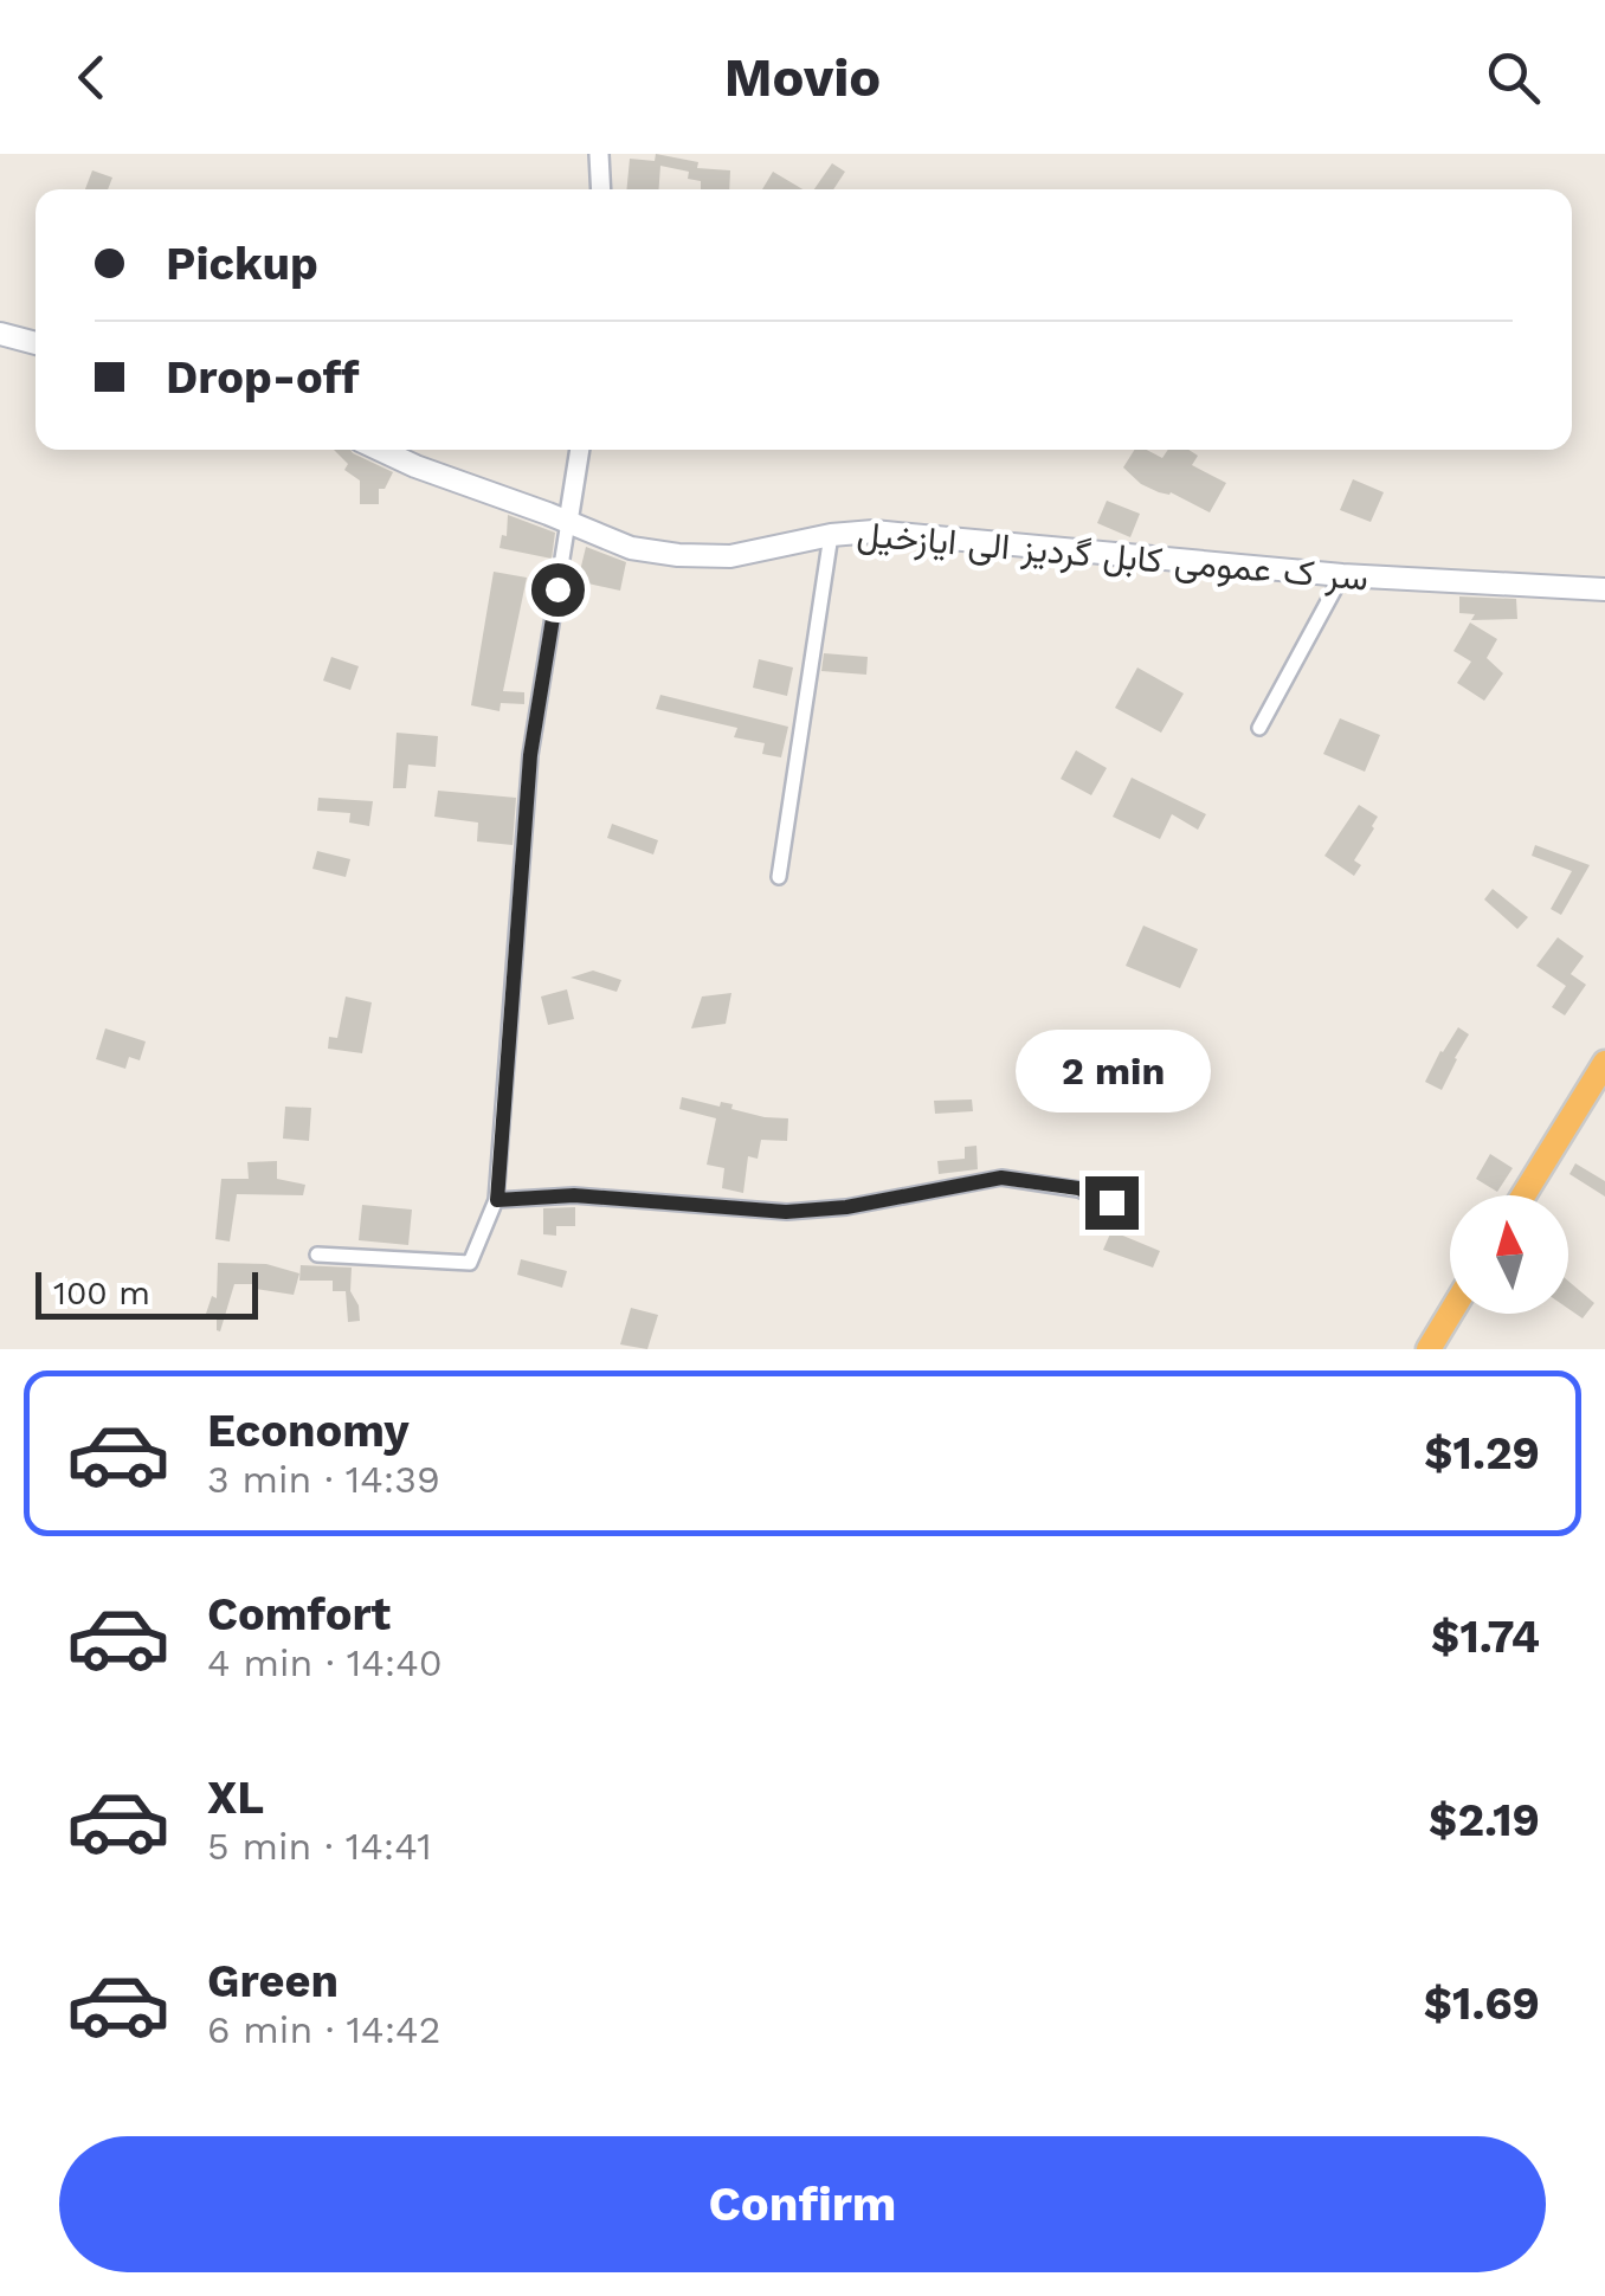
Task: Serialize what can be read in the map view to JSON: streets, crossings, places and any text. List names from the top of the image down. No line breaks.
{"streets":{"main road":["سر ک عمومی کابل گردیز الی ایازخیل"]},"scale_bar":"100 m","north":"top","page":{"header":"Movio","banner":["Pickup","Drop-off"],"bubble":"2 min","scale":"100 m","list":[{"name":"Economy","note":"3 min · 14:39","value":"$1.29"},{"name":"Comfort","note":"4 min · 14:40","value":"$1.74"},{"name":"XL","note":"5 min · 14:41","value":"$2.19"},{"name":"Green","note":"6 min · 14:42","value":"$1.69"}],"buttons":"Confirm"}}
